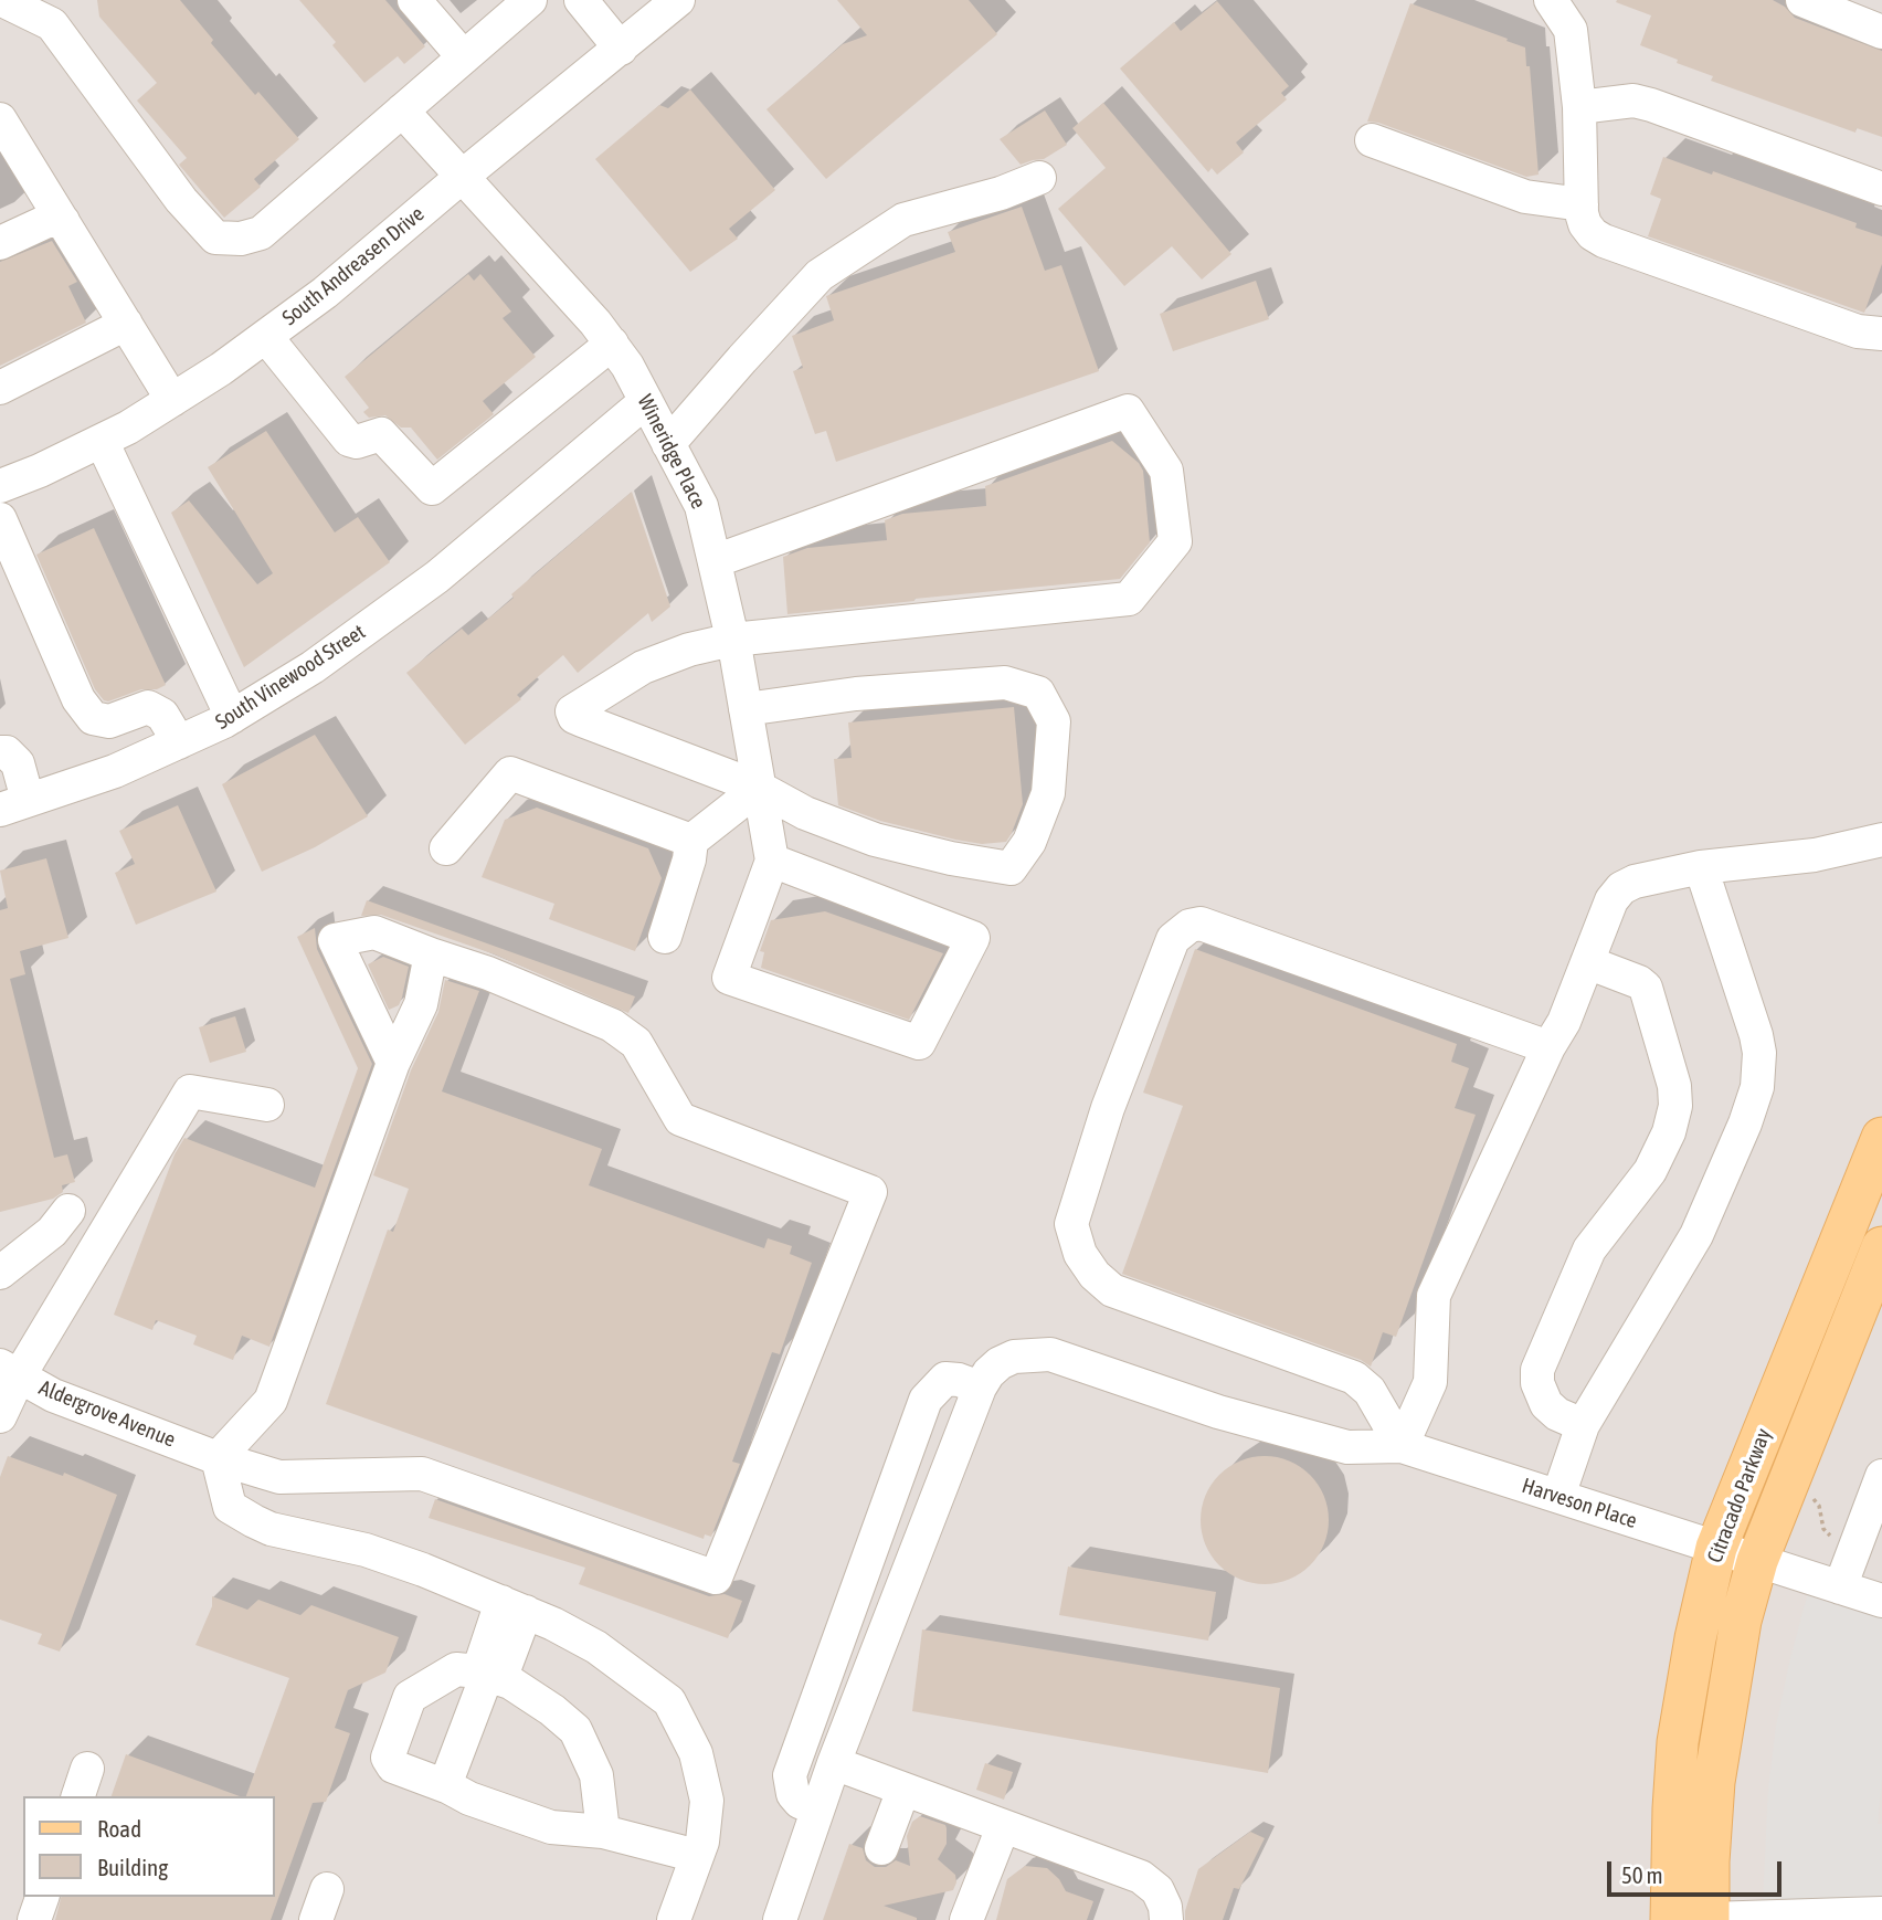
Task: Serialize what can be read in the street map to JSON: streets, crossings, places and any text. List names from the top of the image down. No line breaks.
{"streets":{"main road":["Citracado Parkway"],"street":["South Andreasen Drive","Wineridge Place","South Vinewood Street","Aldergrove Avenue","Harveson Place"]},"crossings":[["South Andreasen Drive","Wineridge Place"],["Wineridge Place","South Vinewood Street"],["Citracado Parkway","Harveson Place"]],"legend":["Road","Building"],"scale_bar":"50 m"}
